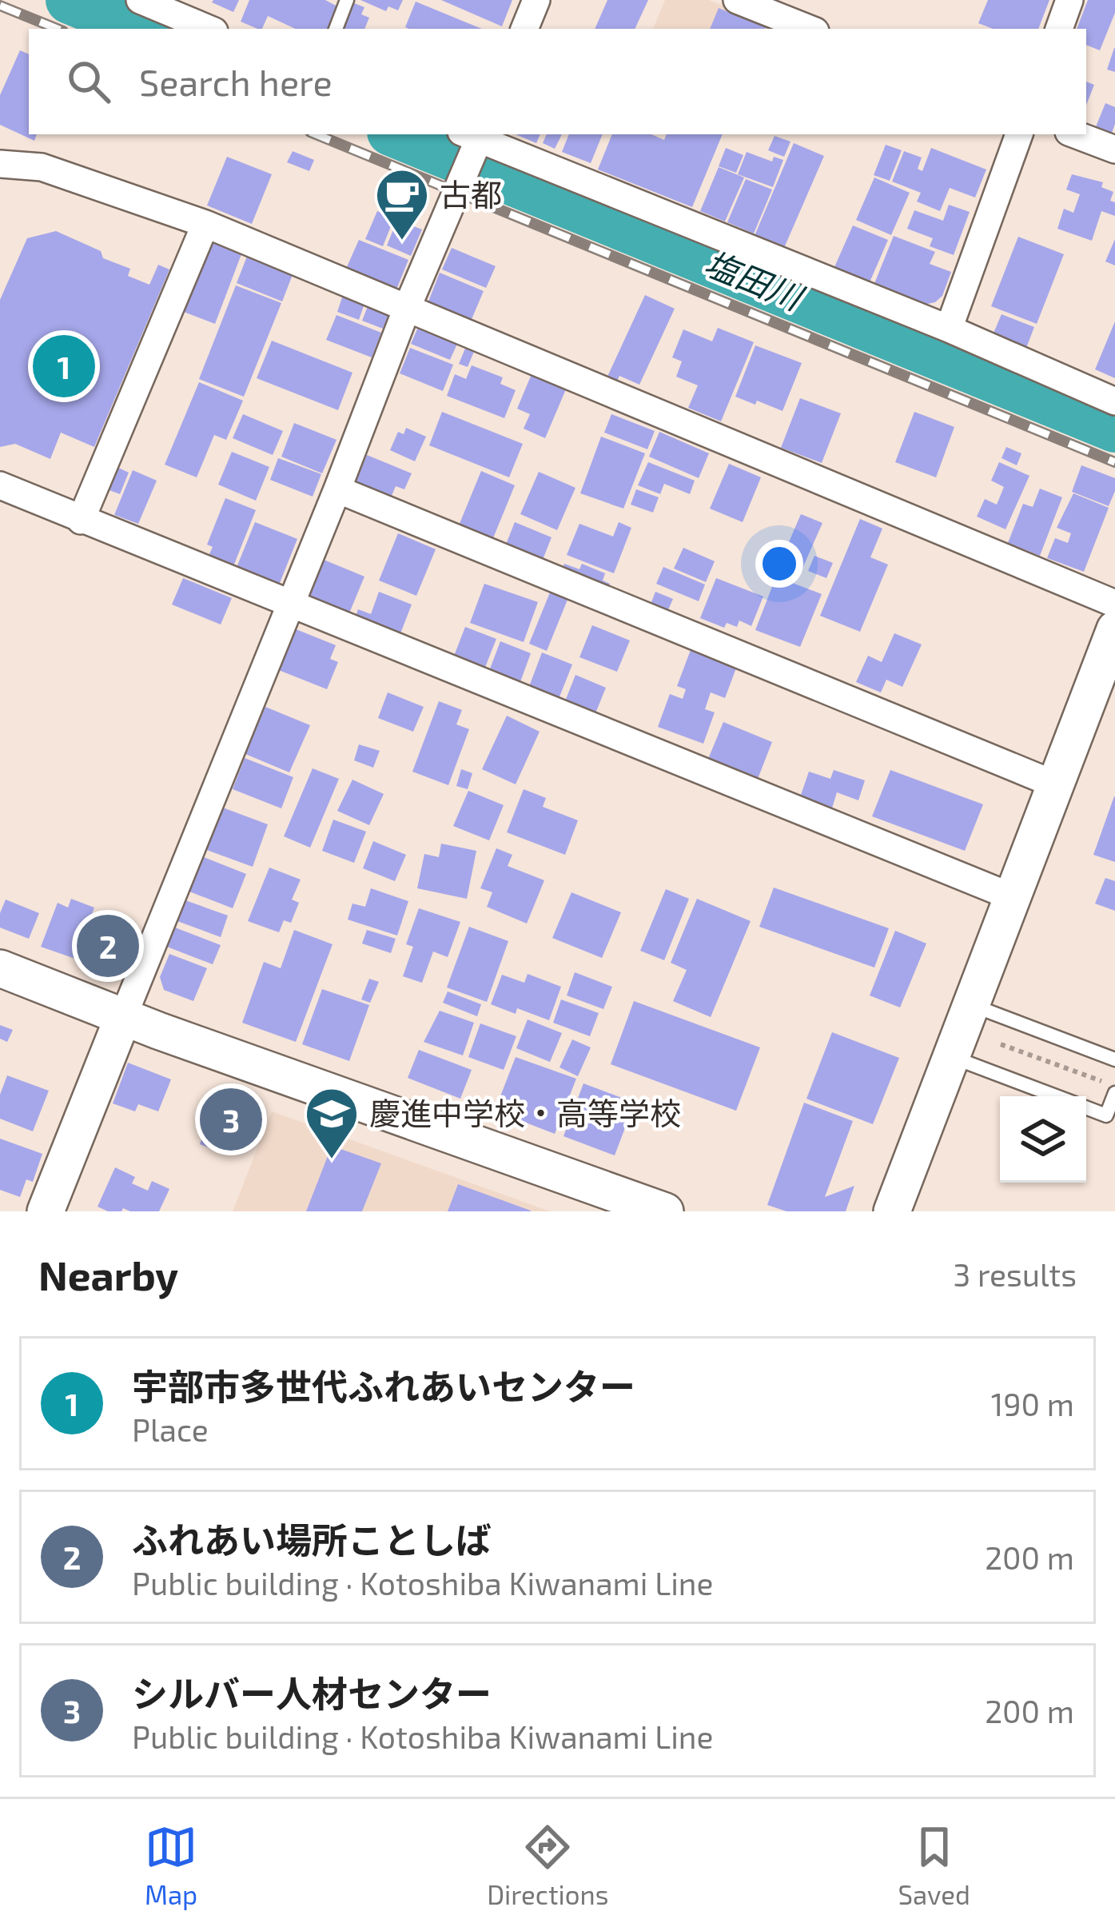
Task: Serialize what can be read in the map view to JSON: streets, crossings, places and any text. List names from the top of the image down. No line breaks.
{"water":["塩田川"],"places":{"cafe":["古都"],"school or university":["慶進中学校・高等学校"]},"page":{"search":"Search here","pins":["1","2","3"],"heading":["Nearby","3 results"],"list":[{"mark":"1","name":"宇部市多世代ふれあいセンター","note":"Place","value":"190 m"},{"mark":"2","name":"ふれあい場所ことしば","note":"Public building · Kotoshiba Kiwanami Line","value":"200 m"},{"mark":"3","name":"シルバー人材センター","note":"Public building · Kotoshiba Kiwanami Line","value":"200 m"}],"nav":["Map","Directions","Saved"]}}
